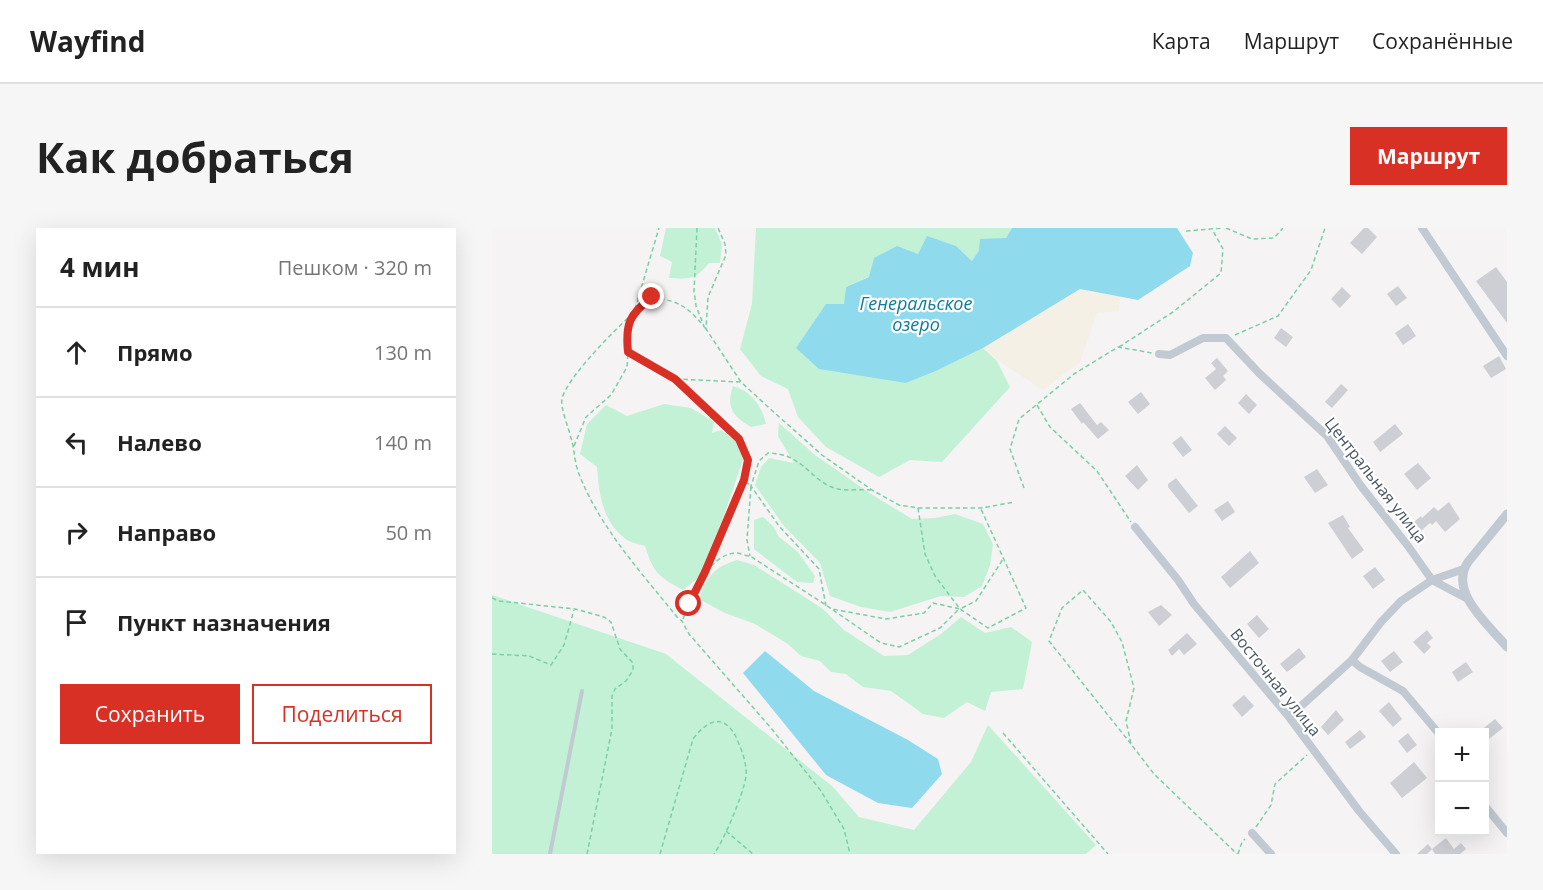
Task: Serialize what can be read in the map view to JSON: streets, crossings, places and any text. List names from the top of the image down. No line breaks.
{"streets":{"street":["Центральная улица","Восточная улица"]},"water":["Генеральское озеро"],"page":{"header":"Wayfind","nav":["Карта","Маршрут","Сохранённые"],"buttons":["Маршрут",["Сохранить","Поделиться"]],"title":"Как добраться","heading":["4 мин","Пешком · 320 m"],"list":[["Прямо","130 m"],["Налево","140 m"],["Направо","50 m"],"Пункт назначения"],"map_buttons":["+","−"]}}
